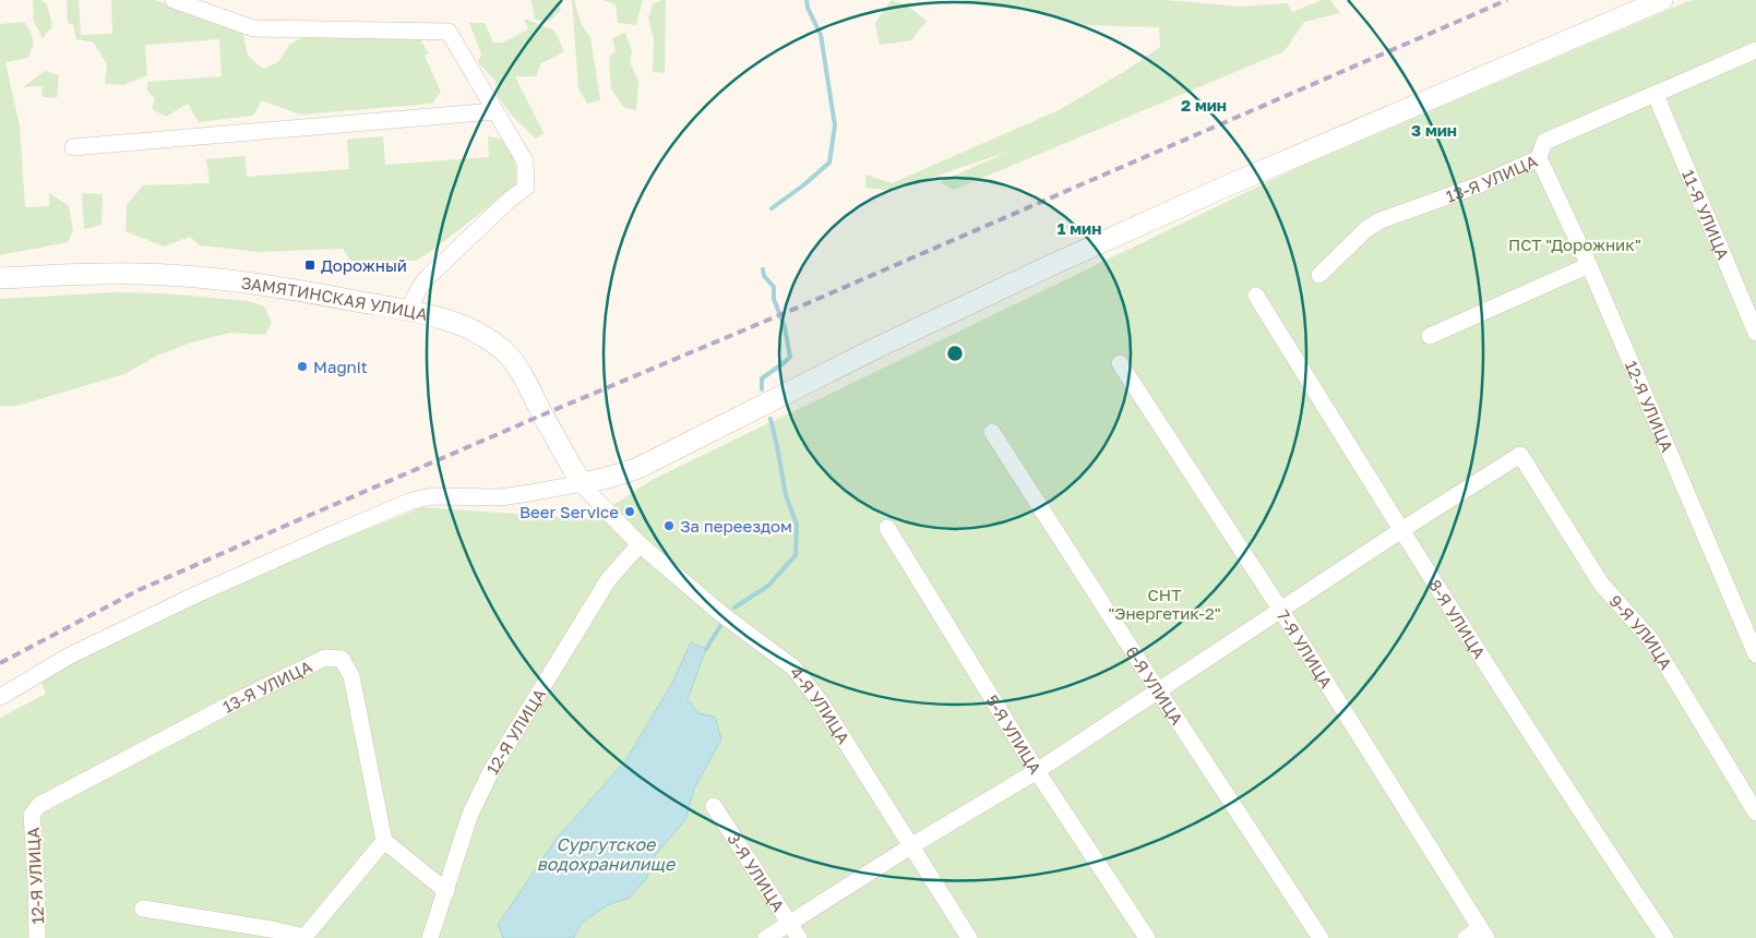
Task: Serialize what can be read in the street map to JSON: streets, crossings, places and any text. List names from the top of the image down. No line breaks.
{"streets":{"street":["13-Я УЛИЦА","11-Я УЛИЦА","ЗАМЯТИНСКАЯ УЛИЦА","12-Я УЛИЦА","8-Я УЛИЦА","9-Я УЛИЦА","7-Я УЛИЦА","6-Я УЛИЦА","4-Я УЛИЦА","5-Я УЛИЦА","3-Я УЛИЦА"]},"crossings":[["13-Я УЛИЦА","11-Я УЛИЦА"],["13-Я УЛИЦА","12-Я УЛИЦА"],["ЗАМЯТИНСКАЯ УЛИЦА","4-Я УЛИЦА"],["12-Я УЛИЦА","4-Я УЛИЦА"],["8-Я УЛИЦА","9-Я УЛИЦА"]],"water":["Сургутское водохранилище"],"parks":["ПСТ \"Дорожник\"","СHТ \"Энергетик-2\""],"places":{"transit":["Дорожный"],"other":["Magnit","Beer Service","За переездом"]},"rings":["2 мин","3 мин","1 мин"]}
